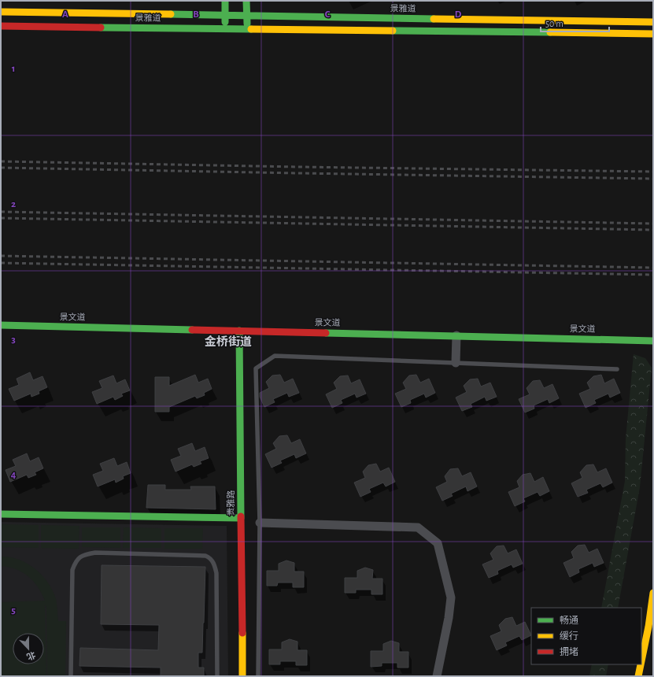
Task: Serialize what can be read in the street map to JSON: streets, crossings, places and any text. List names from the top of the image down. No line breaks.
{"streets":{"street":["景雅道","景文道","贵雅路"]},"crossings":[["景文道","贵雅路"]],"districts":["金桥街道"],"legend":["畅通","缓行","拥堵"],"scale_bar":"50 m","north":"bottom","grid":{"columns":["A","B","C","D"],"rows":["1","2","3","4","5"]}}
